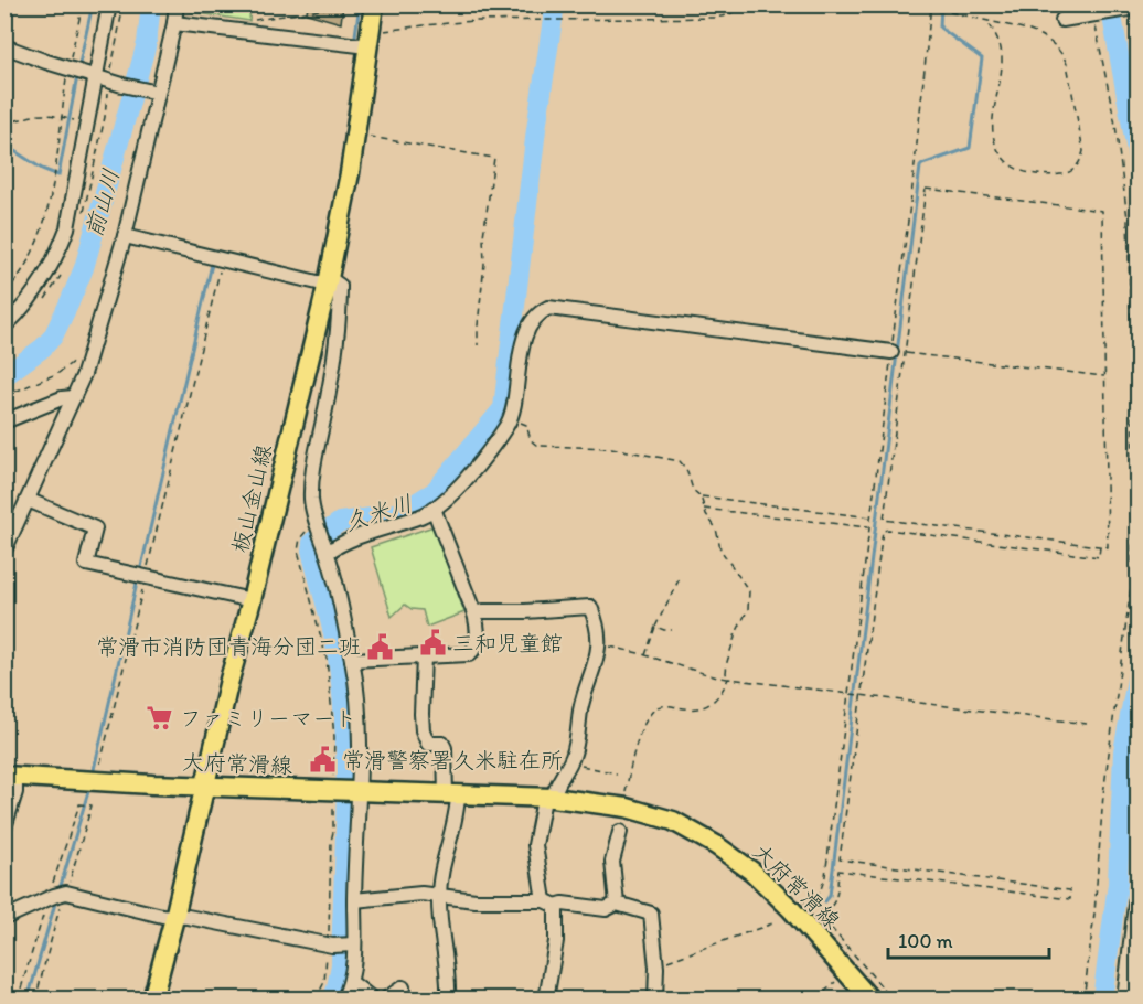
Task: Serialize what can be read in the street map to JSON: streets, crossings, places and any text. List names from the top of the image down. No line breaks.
{"streets":{"main road":["板山金山線","大府常滑線"]},"crossings":[["板山金山線","大府常滑線"]],"water":["前山川","久米川"],"places":{"public building":["三和児童館","常滑市消防団青海分団二班","常滑警察署久米駐在所"],"supermarket":["ファミリーマート"]},"scale_bar":"100 m"}
